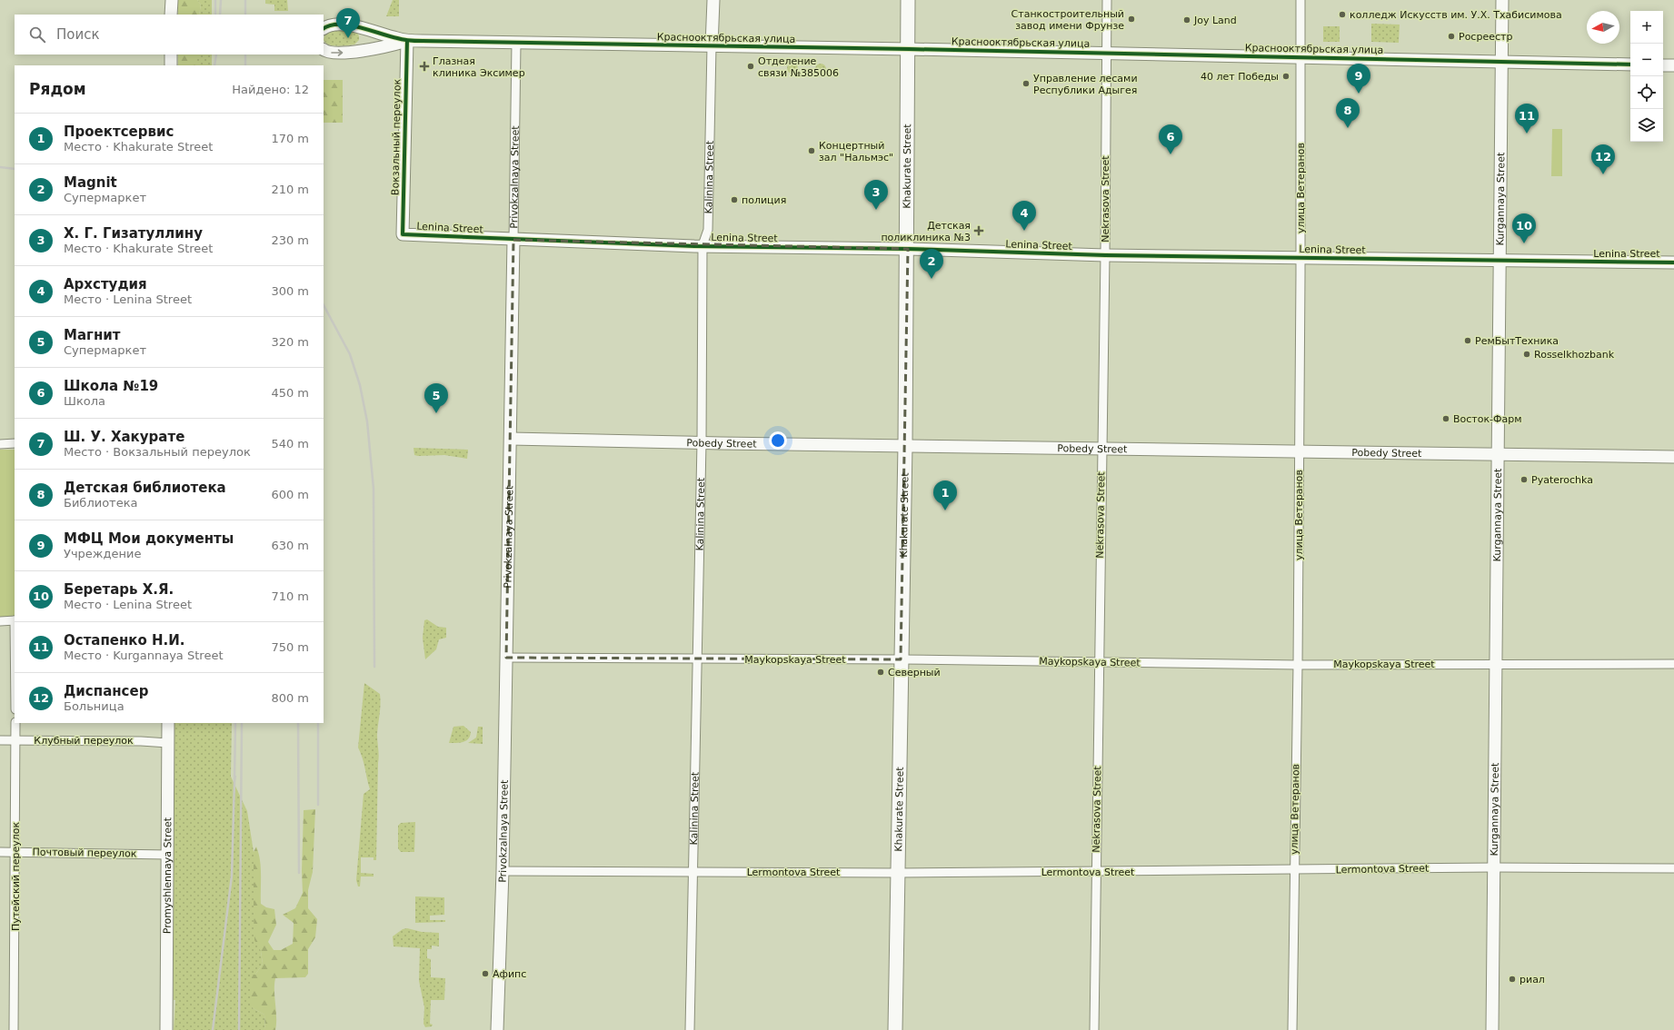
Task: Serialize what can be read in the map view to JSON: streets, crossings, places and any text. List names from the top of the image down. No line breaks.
{"streets":{"main road":["Khakurate Street"],"street":["Краснооктябрьская улица","Вокзальный переулок","Privokzalnaya Street","Kalinina Street","улица Ветеранов","Nekrasova Street","Kurgannaya Street","Lenina Street","Pobedy Street","Maykopskaya Street","Клубный переулок","Почтовый переулок","Lermontova Street","Путейский переулок","Promyshlennaya Street"]},"crossings":[["Краснооктябрьская улица","Вокзальный переулок"],["Краснооктябрьская улица","Khakurate Street"],["Краснооктябрьская улица","Privokzalnaya Street"],["Краснооктябрьская улица","Kalinina Street"],["Краснооктябрьская улица","улица Ветеранов"],["Краснооктябрьская улица","Nekrasova Street"],["Краснооктябрьская улица","Kurgannaya Street"],["Вокзальный переулок","Lenina Street"],["Khakurate Street","Lenina Street"],["Khakurate Street","Pobedy Street"],["Khakurate Street","Maykopskaya Street"],["Khakurate Street","Lermontova Street"],["Privokzalnaya Street","Lenina Street"],["Privokzalnaya Street","Pobedy Street"],["Privokzalnaya Street","Maykopskaya Street"],["Privokzalnaya Street","Lermontova Street"],["Kalinina Street","Lenina Street"],["Kalinina Street","Pobedy Street"],["Kalinina Street","Maykopskaya Street"],["Kalinina Street","Lermontova Street"],["улица Ветеранов","Lenina Street"],["улица Ветеранов","Pobedy Street"],["улица Ветеранов","Maykopskaya Street"],["улица Ветеранов","Lermontova Street"],["Nekrasova Street","Lenina Street"],["Nekrasova Street","Pobedy Street"],["Nekrasova Street","Maykopskaya Street"],["Nekrasova Street","Lermontova Street"],["Kurgannaya Street","Lenina Street"],["Kurgannaya Street","Pobedy Street"],["Kurgannaya Street","Maykopskaya Street"],["Kurgannaya Street","Lermontova Street"],["Клубный переулок","Путейский переулок"],["Клубный переулок","Promyshlennaya Street"],["Почтовый переулок","Путейский переулок"],["Почтовый переулок","Promyshlennaya Street"]],"places":{"other":["колледж Искусств им. У.Х. Тхабисимова","Станкостроительный завод имени Фрунзе","Joy Land","Росреестр","Отделение связи №385006","40 лет Победы","Управление лесами Республики Адыгея","Концертный зал \"Нальмэс\"","полиция","РемБытТехника","Rosselkhozbank","Восток-Фарм","Pyaterochka","Северный","Афипс","риал"],"health":["Глазная клиника Эксимер","Детская поликлиника №3"]},"north":"left","page":{"pins":["7","9","8","11","6","12","3","4","10","2","5","1"],"map_buttons":["+","−"],"search":"Поиск","heading":["Рядом","Найдено: 12"],"list":[{"mark":"1","name":"Проектсервис","note":"Место · Khakurate Street","value":"170 m"},{"mark":"2","name":"Magnit","note":"Супермаркет","value":"210 m"},{"mark":"3","name":"Х. Г. Гизатуллину","note":"Место · Khakurate Street","value":"230 m"},{"mark":"4","name":"Архстудия","note":"Место · Lenina Street","value":"300 m"},{"mark":"5","name":"Магнит","note":"Супермаркет","value":"320 m"},{"mark":"6","name":"Школа №19","note":"Школа","value":"450 m"},{"mark":"7","name":"Ш. У. Хакурате","note":"Место · Вокзальный переулок","value":"540 m"},{"mark":"8","name":"Детская библиотека","note":"Библиотека","value":"600 m"},{"mark":"9","name":"МФЦ Мои документы","note":"Учреждение","value":"630 m"},{"mark":"10","name":"Беретарь Х.Я.","note":"Место · Lenina Street","value":"710 m"},{"mark":"11","name":"Остапенко Н.И.","note":"Место · Kurgannaya Street","value":"750 m"},{"mark":"12","name":"Диспансер","note":"Больница","value":"800 m"}]}}
